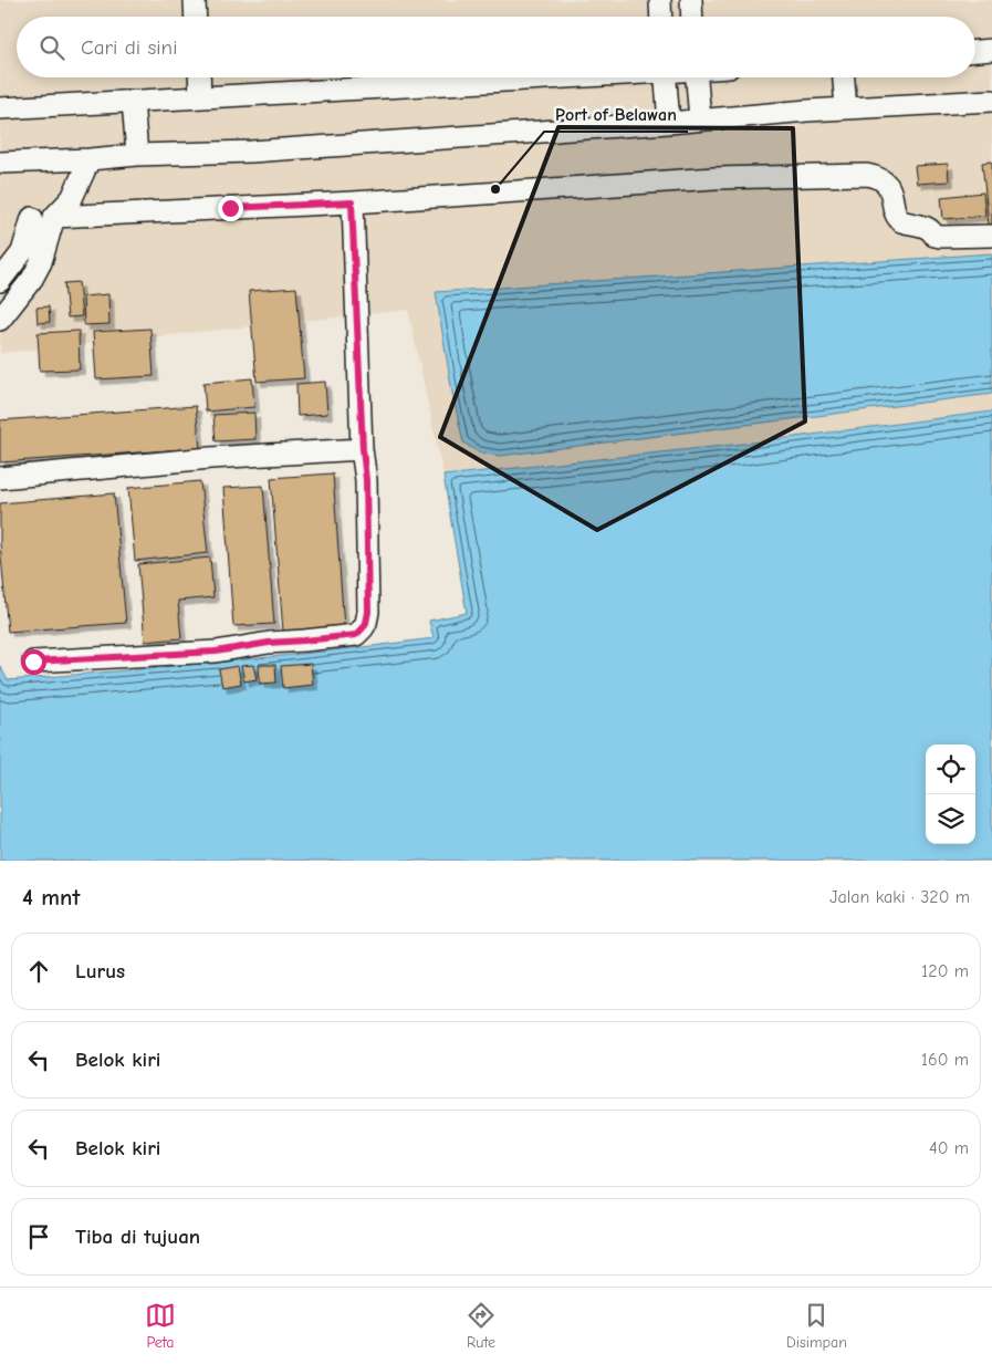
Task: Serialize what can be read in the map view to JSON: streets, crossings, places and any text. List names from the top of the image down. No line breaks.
{"places":["Port of Belawan"],"page":{"search":"Cari di sini","heading":["4 mnt","Jalan kaki · 320 m"],"list":[["Lurus","120 m"],["Belok kiri","160 m"],["Belok kiri","40 m"],"Tiba di tujuan"],"nav":["Peta","Rute","Disimpan"]}}
